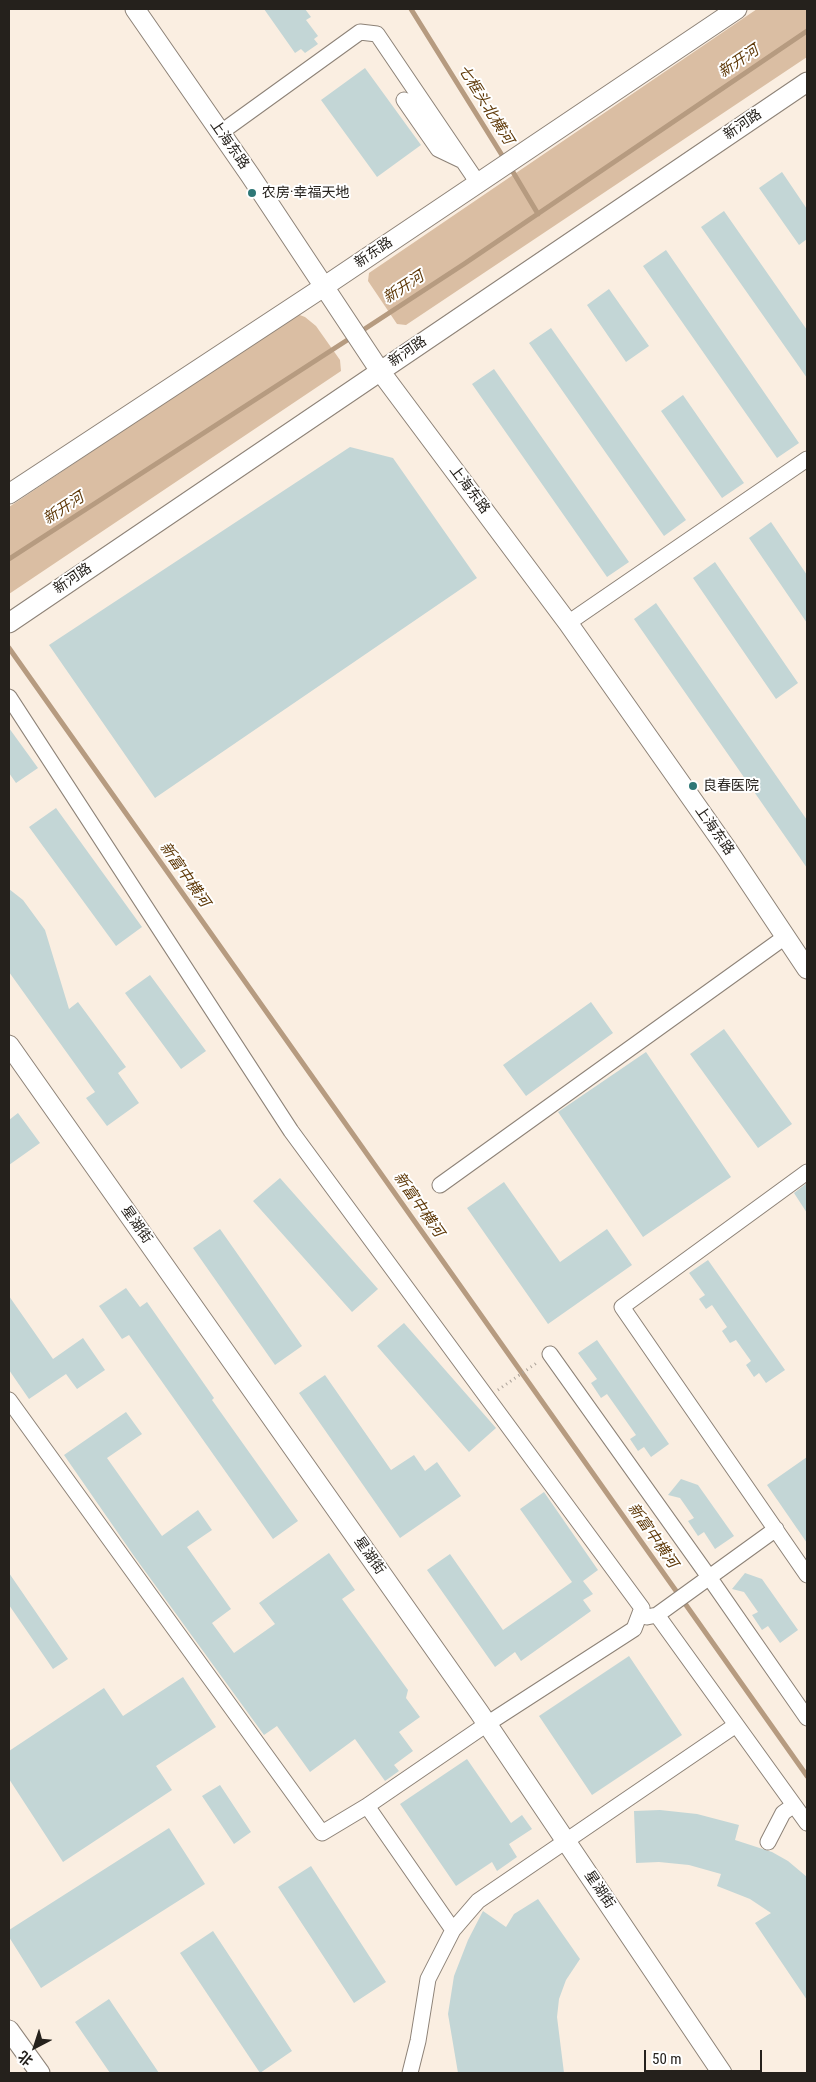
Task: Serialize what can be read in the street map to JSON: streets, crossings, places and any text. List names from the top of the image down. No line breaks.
{"streets":{"street":["新河路","上海东路","新东路","星湖街"]},"crossings":[["新河路","上海东路"],["上海东路","新东路"]],"water":["新开河","七框头北横河","新富中横河"],"places":["农房·幸福天地","良春医院"],"scale_bar":"50 m","north":"bottom left"}
